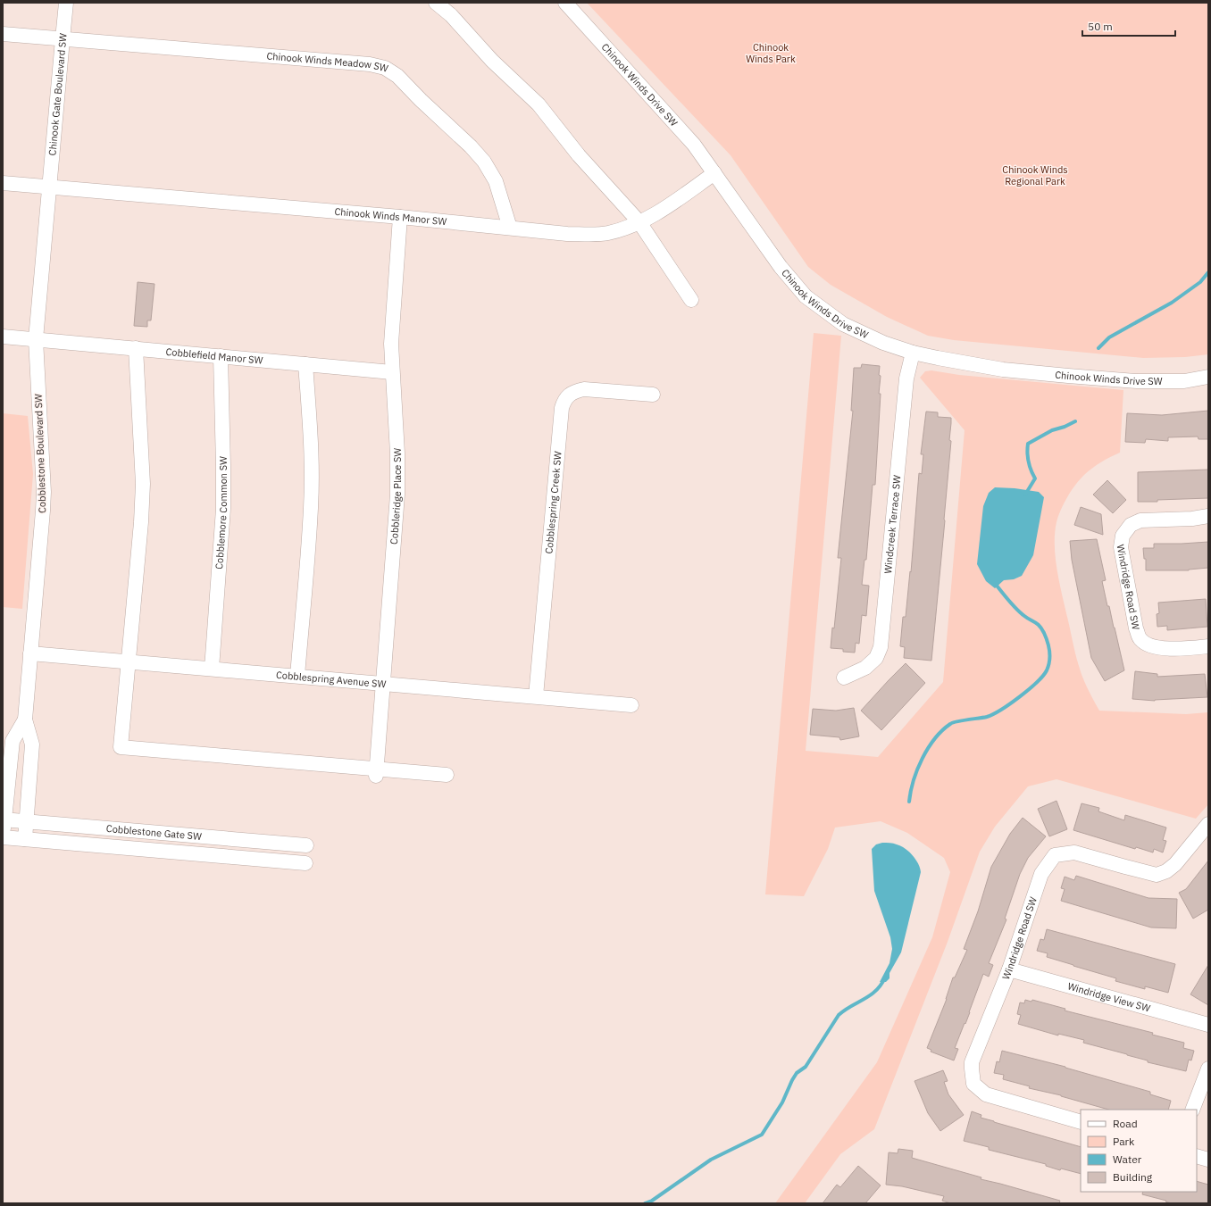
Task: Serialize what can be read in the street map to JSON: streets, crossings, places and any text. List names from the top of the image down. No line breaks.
{"streets":{"street":["Chinook Winds Meadow SW","Chinook Winds Drive SW","Chinook Gate Boulevard SW","Chinook Winds Manor SW","Cobblefield Manor SW","Cobblestone Boulevard SW","Cobbleridge Place SW","Cobblespring Creek SW","Cobblemore Common SW","Windcreek Terrace SW","Windridge Road SW","Cobblespring Avenue SW","Cobblestone Gate SW","Windridge View SW"]},"crossings":[["Chinook Winds Meadow SW","Chinook Gate Boulevard SW"],["Chinook Winds Meadow SW","Chinook Winds Manor SW"],["Chinook Winds Drive SW","Chinook Winds Manor SW"],["Chinook Winds Drive SW","Windcreek Terrace SW"],["Chinook Gate Boulevard SW","Chinook Winds Manor SW"],["Chinook Gate Boulevard SW","Cobblestone Boulevard SW"],["Chinook Winds Manor SW","Cobblestone Boulevard SW"],["Chinook Winds Manor SW","Cobbleridge Place SW"],["Cobblefield Manor SW","Cobblestone Boulevard SW"],["Cobblefield Manor SW","Cobbleridge Place SW"],["Cobblefield Manor SW","Cobblemore Common SW"],["Cobblestone Boulevard SW","Cobblespring Avenue SW"],["Cobblestone Boulevard SW","Cobblestone Gate SW"],["Cobbleridge Place SW","Cobblespring Avenue SW"],["Cobblespring Creek SW","Cobblespring Avenue SW"],["Cobblemore Common SW","Cobblespring Avenue SW"],["Windridge Road SW","Windridge View SW"]],"parks":["Chinook Winds Park","Chinook Winds Regional Park"],"legend":["Road","Park","Water","Building"],"scale_bar":"50 m"}
